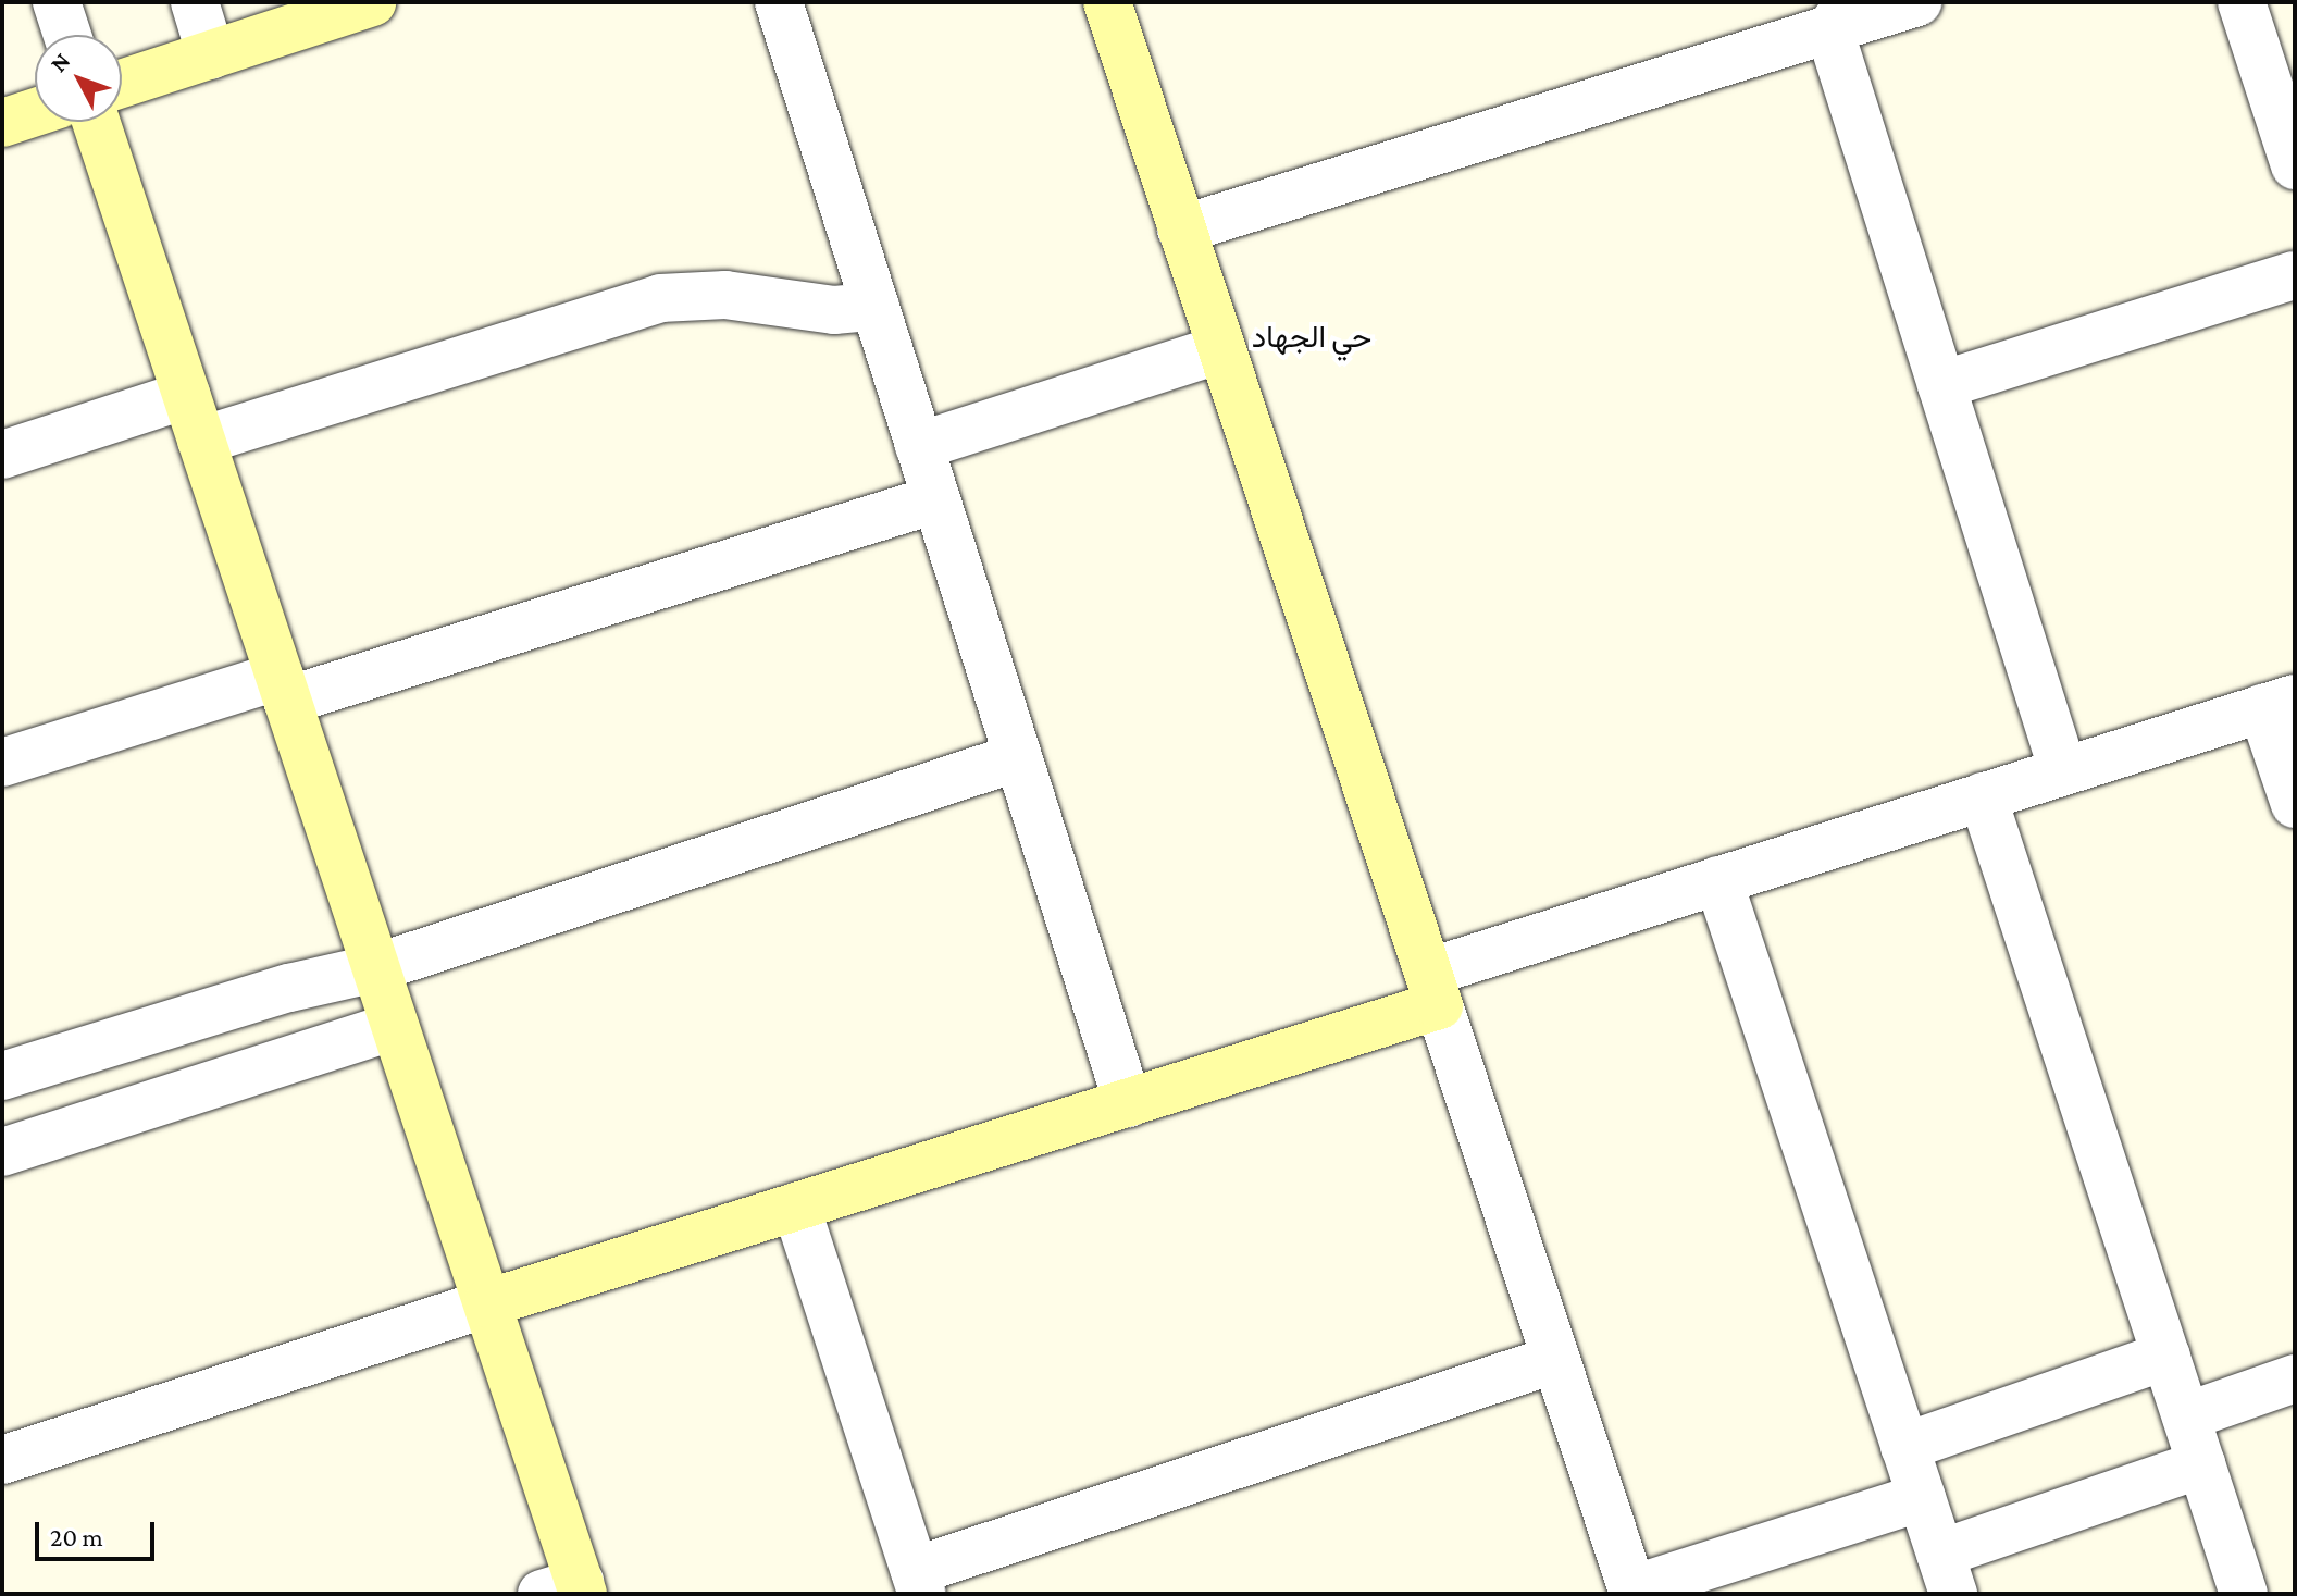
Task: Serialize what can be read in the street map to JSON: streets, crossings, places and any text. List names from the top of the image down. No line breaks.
{"districts":["حي الجهاد"],"scale_bar":"20 m","north":"top left"}
